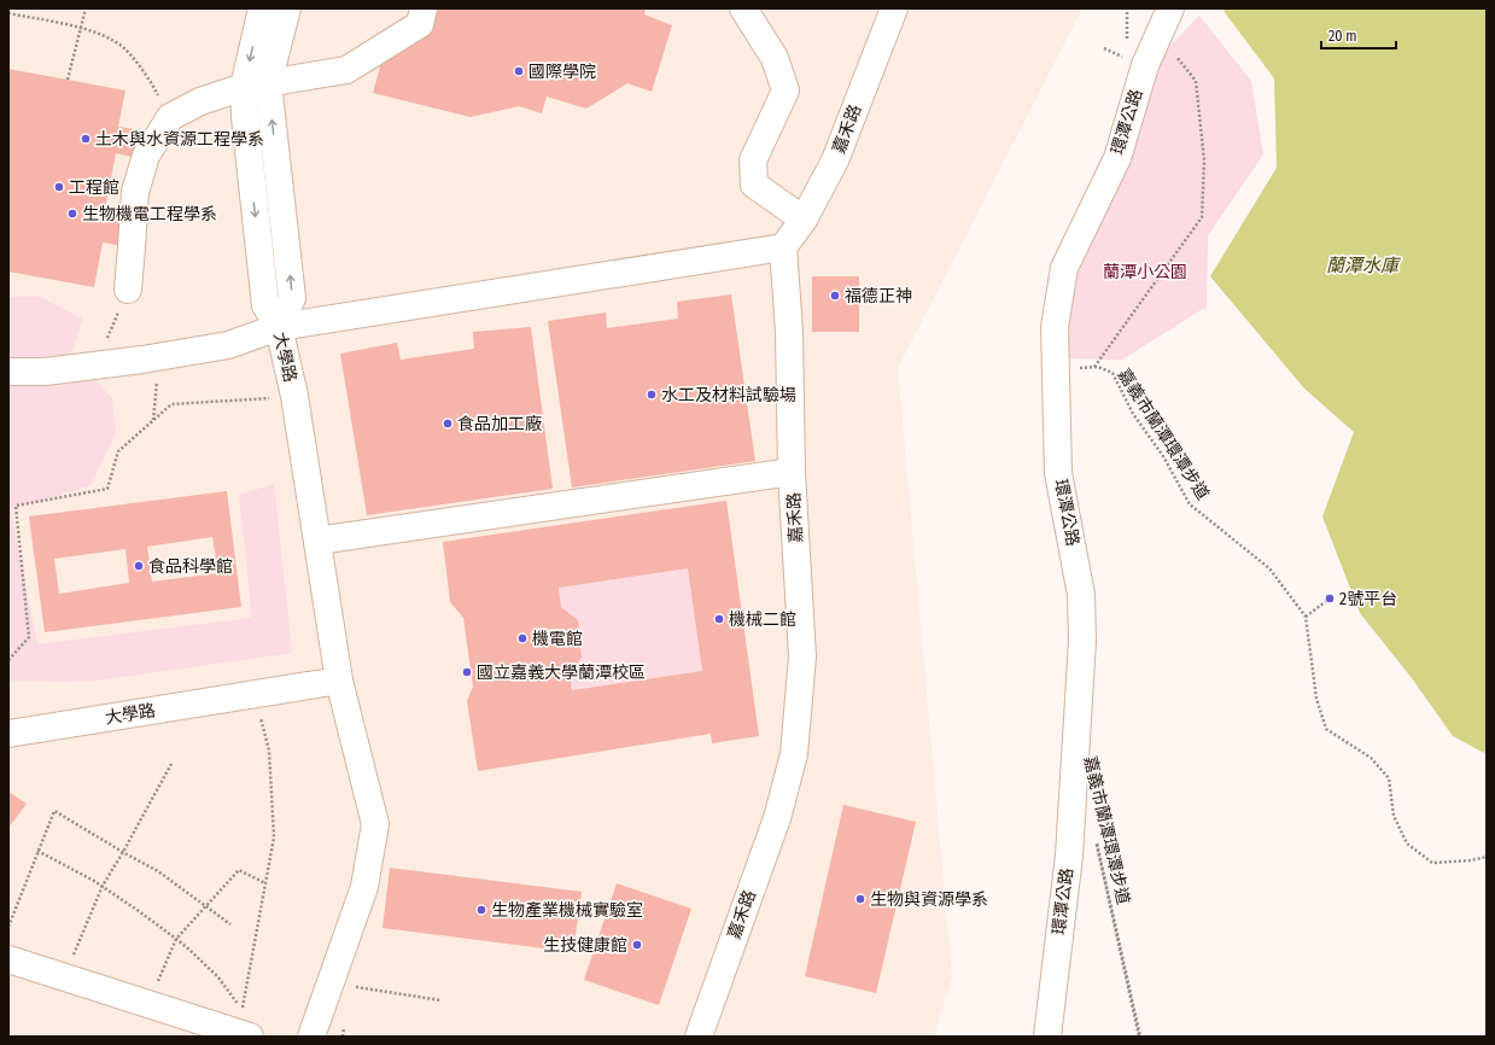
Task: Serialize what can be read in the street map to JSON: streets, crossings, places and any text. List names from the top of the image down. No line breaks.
{"streets":{"street":["環潭公路","嘉禾路","大學路"],"path":["嘉義市蘭潭環潭步道"]},"water":["蘭潭水庫"],"parks":["蘭潭小公園"],"places":["國際學院","土木與水資源工程學系","工程館","生物機電工程學系","福德正神","水工及材料試驗場","食品加工廠","食品科學館","2號平台","機械二館","機電館","國立嘉義大學蘭潭校區","生物與資源學系","生物產業機械實驗室","生技健康館"],"scale_bar":"20 m"}
